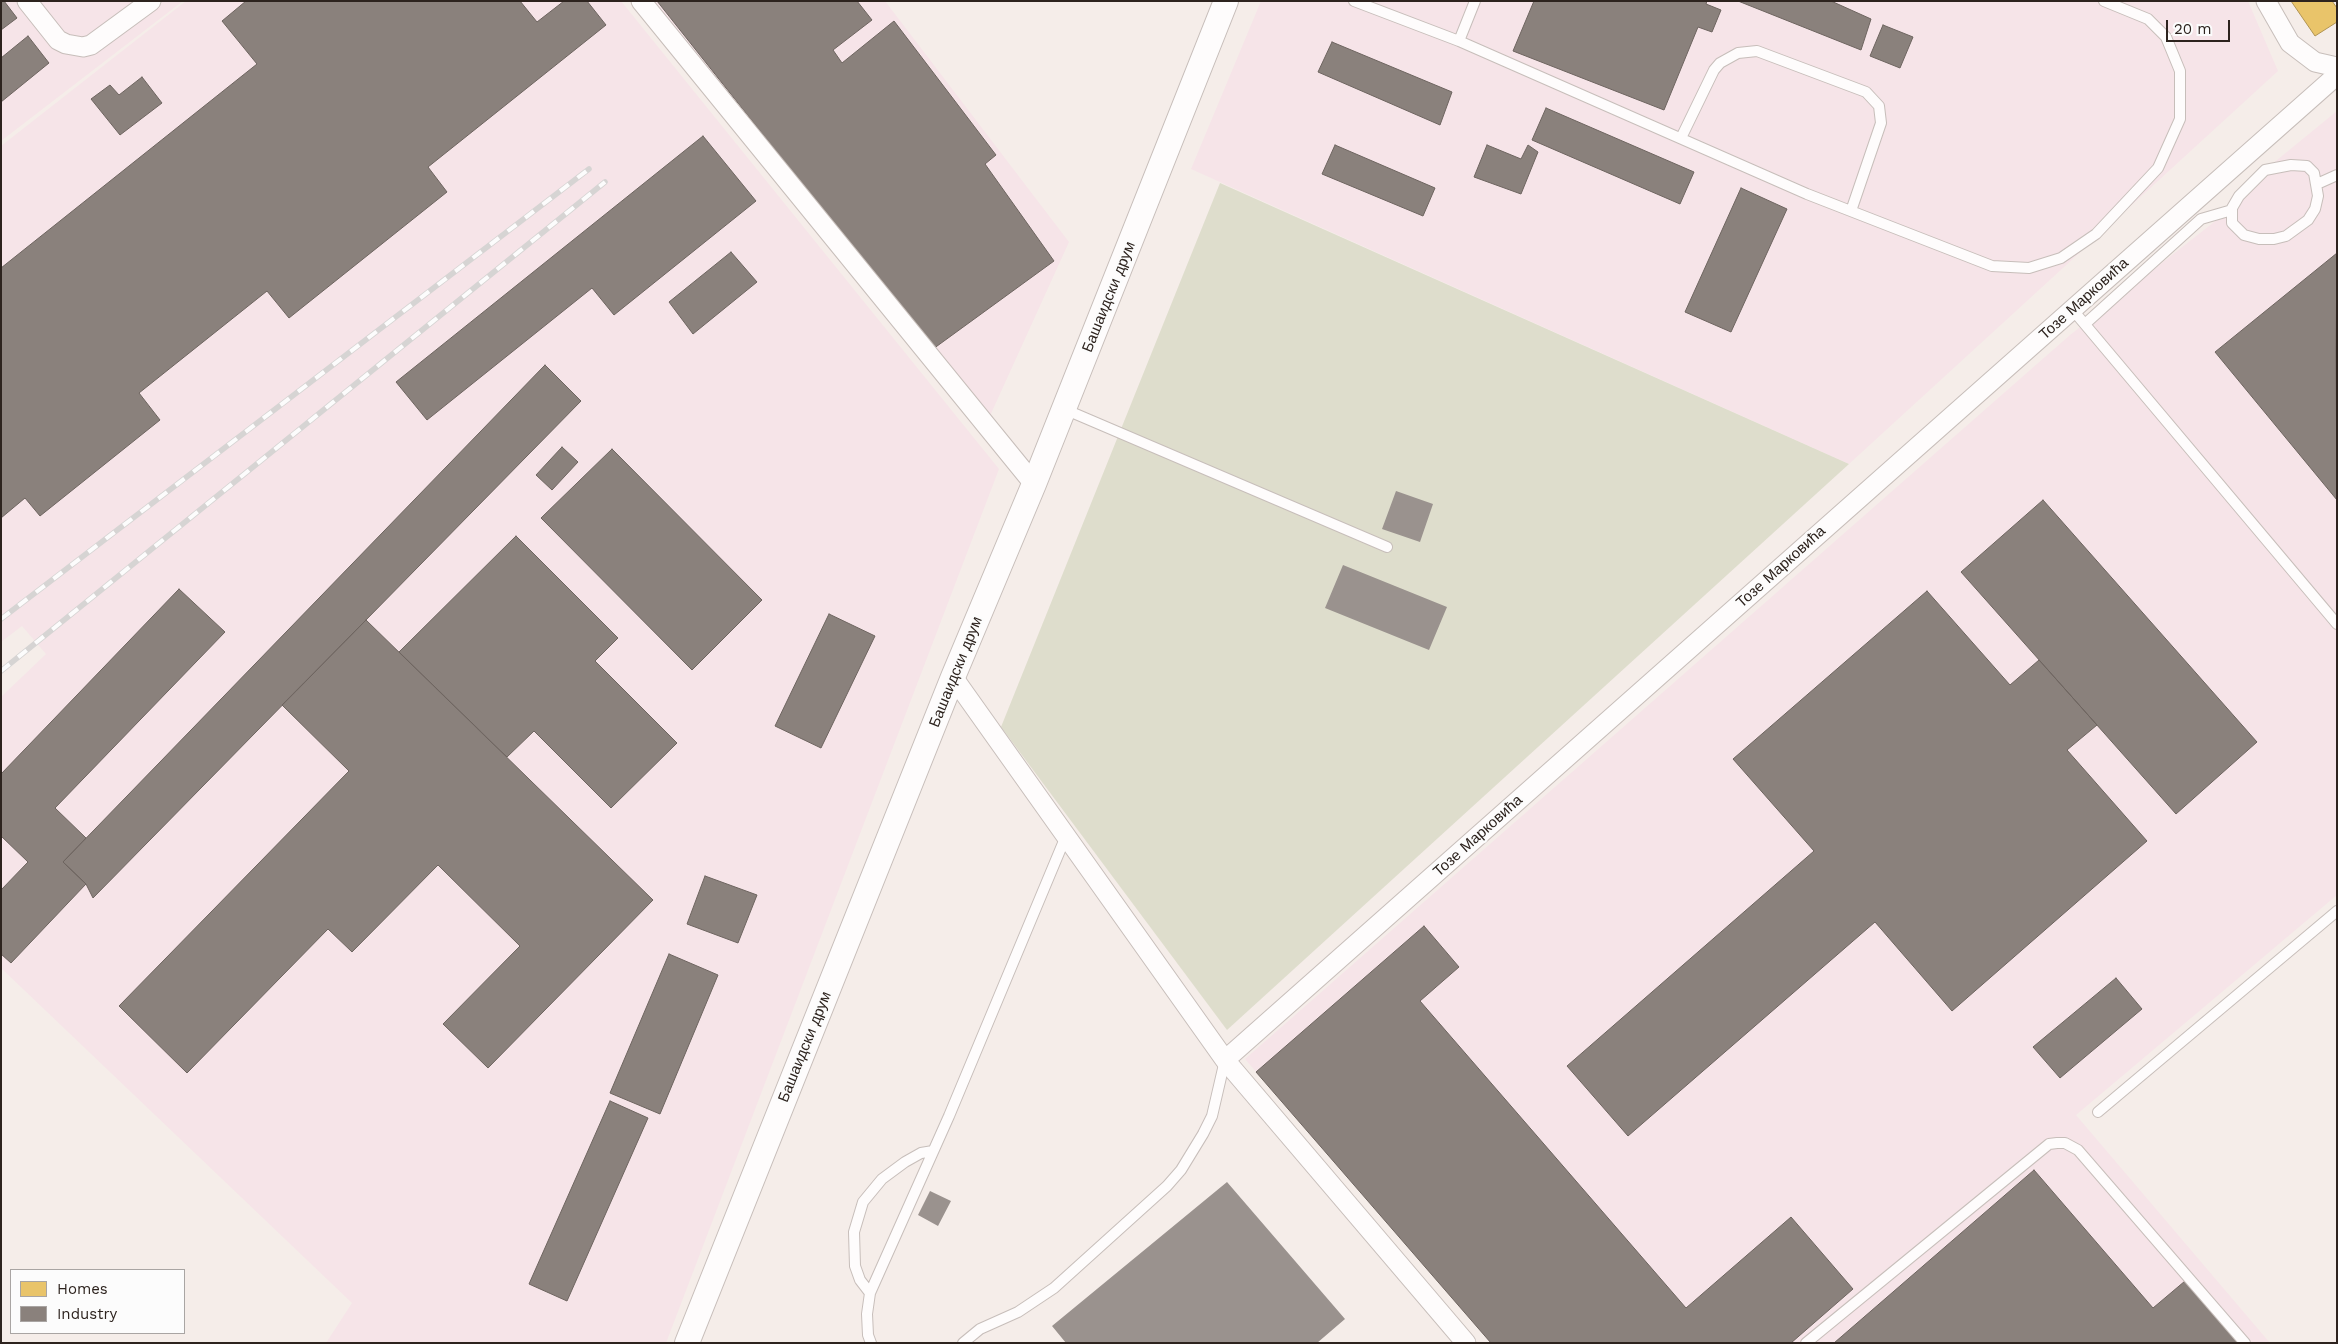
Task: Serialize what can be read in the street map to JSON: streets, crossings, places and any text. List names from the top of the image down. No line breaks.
{"streets":{"street":["Башаидски друм","Тозе Марковића"]},"legend":["Homes","Industry"],"scale_bar":"20 m"}
